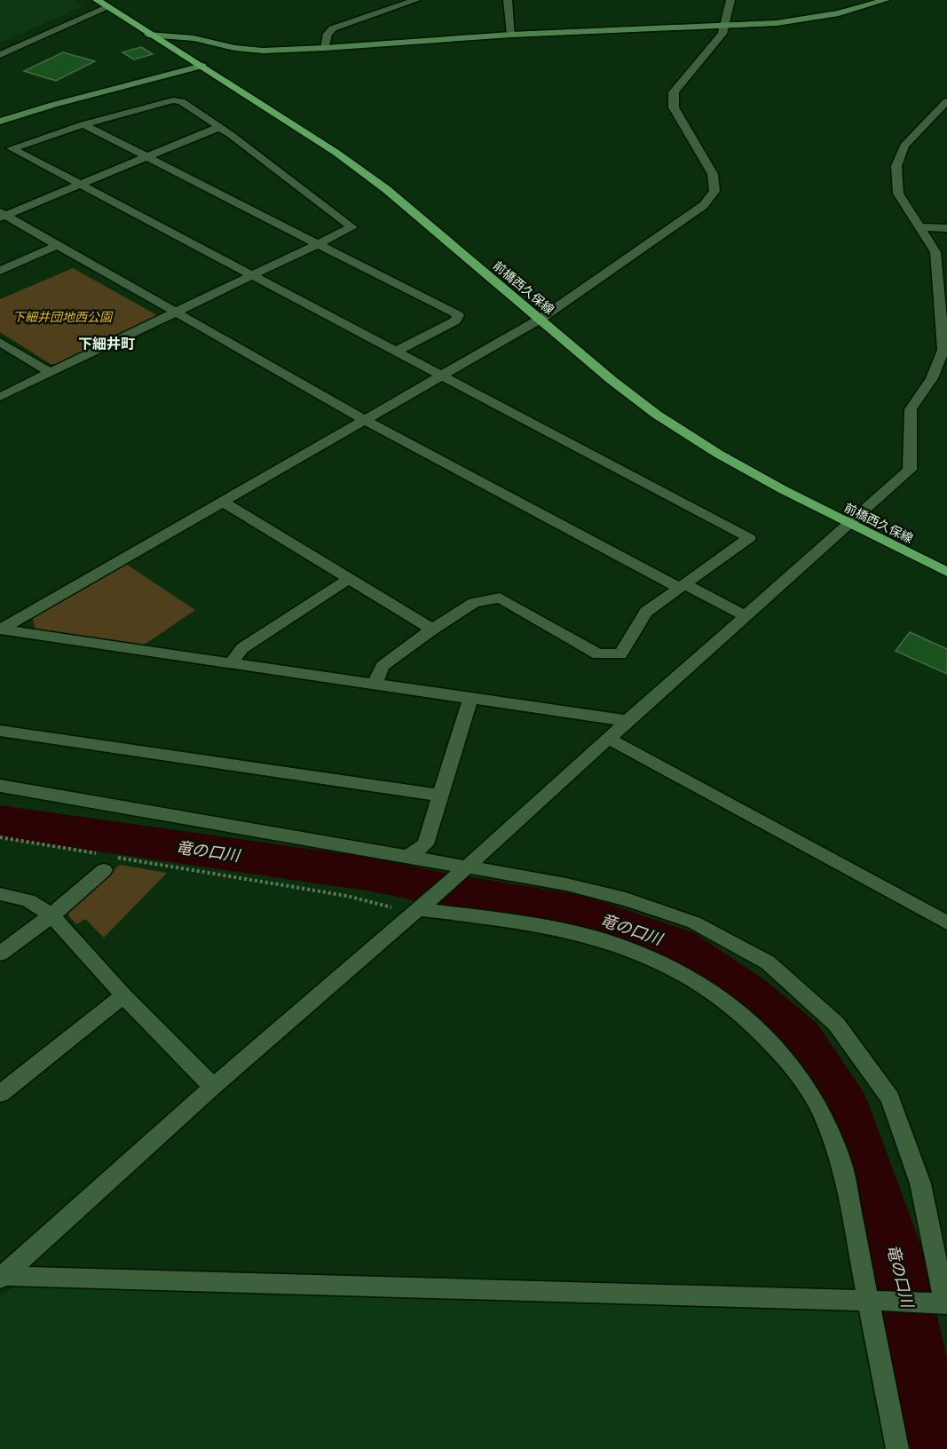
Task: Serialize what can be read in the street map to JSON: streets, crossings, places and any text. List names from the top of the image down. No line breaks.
{"streets":{"main road":["前橋西久保線"]},"districts":["下細井町"],"water":["竜の口川"],"parks":["下細井団地西公園"]}
